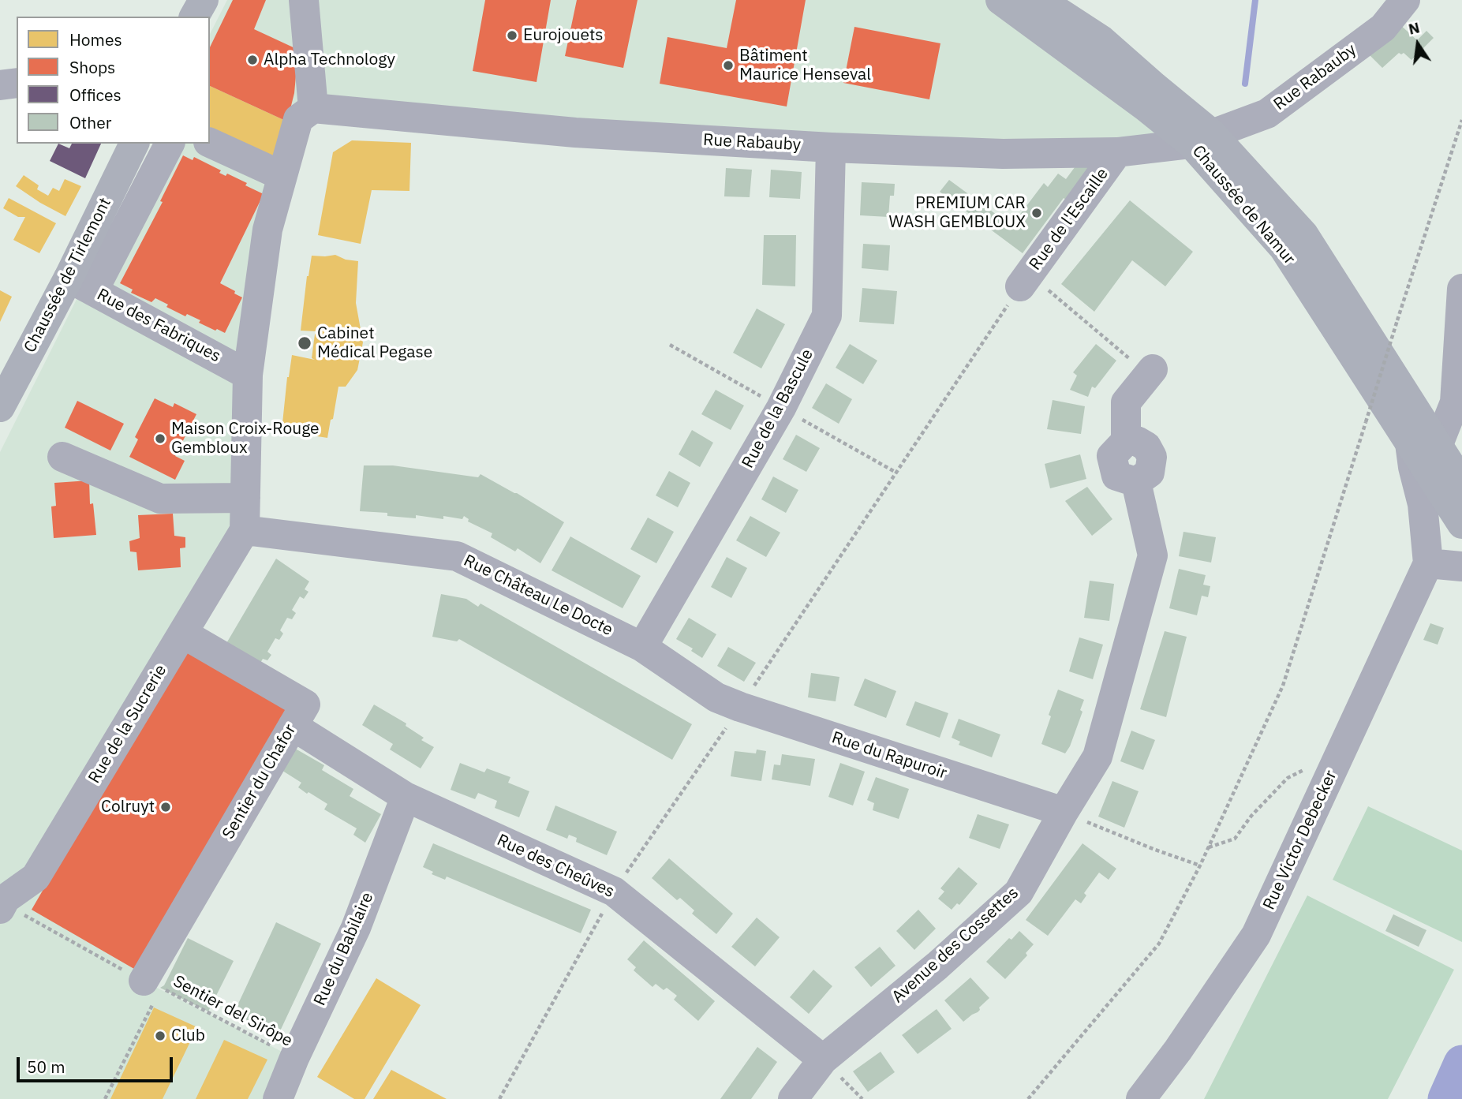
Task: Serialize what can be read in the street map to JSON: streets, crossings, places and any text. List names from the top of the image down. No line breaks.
{"streets":{"main road":["Chaussée de Namur","Chaussée de Tirlemont"],"street":["Rue Rabauby","Rue de l'Escaille","Rue des Fabriques","Rue de la Bascule","Rue Château Le Docte","Rue de la Sucrerie","Rue du Rapuroir","Sentier du Chafor","Rue Victor Debecker","Rue des Cheûves","Avenue des Cossettes","Rue du Babilaire"],"path":["Sentier del Sirôpe"]},"crossings":[["Rue Rabauby","Chaussée de Namur"],["Rue Rabauby","Rue de l'Escaille"],["Rue Rabauby","Rue de la Bascule"],["Chaussée de Tirlemont","Rue des Fabriques"],["Rue de la Bascule","Rue Château Le Docte"],["Rue Château Le Docte","Rue de la Sucrerie"],["Rue Château Le Docte","Rue du Rapuroir"],["Rue de la Sucrerie","Sentier du Chafor"],["Rue de la Sucrerie","Sentier del Sirôpe"],["Rue du Rapuroir","Avenue des Cossettes"],["Sentier du Chafor","Rue des Cheûves"],["Sentier du Chafor","Sentier del Sirôpe"],["Rue des Cheûves","Avenue des Cossettes"],["Rue des Cheûves","Rue du Babilaire"],["Rue du Babilaire","Sentier del Sirôpe"]],"places":["Eurojouets","Alpha Technology","Bâtiment Maurice Henseval","PREMIUM CAR WASH GEMBLOUX","Cabinet Médical Pegase","Maison Croix-Rouge Gembloux","Colruyt","Club"],"legend":["Homes","Shops","Offices","Other"],"scale_bar":"50 m","north":"top"}
